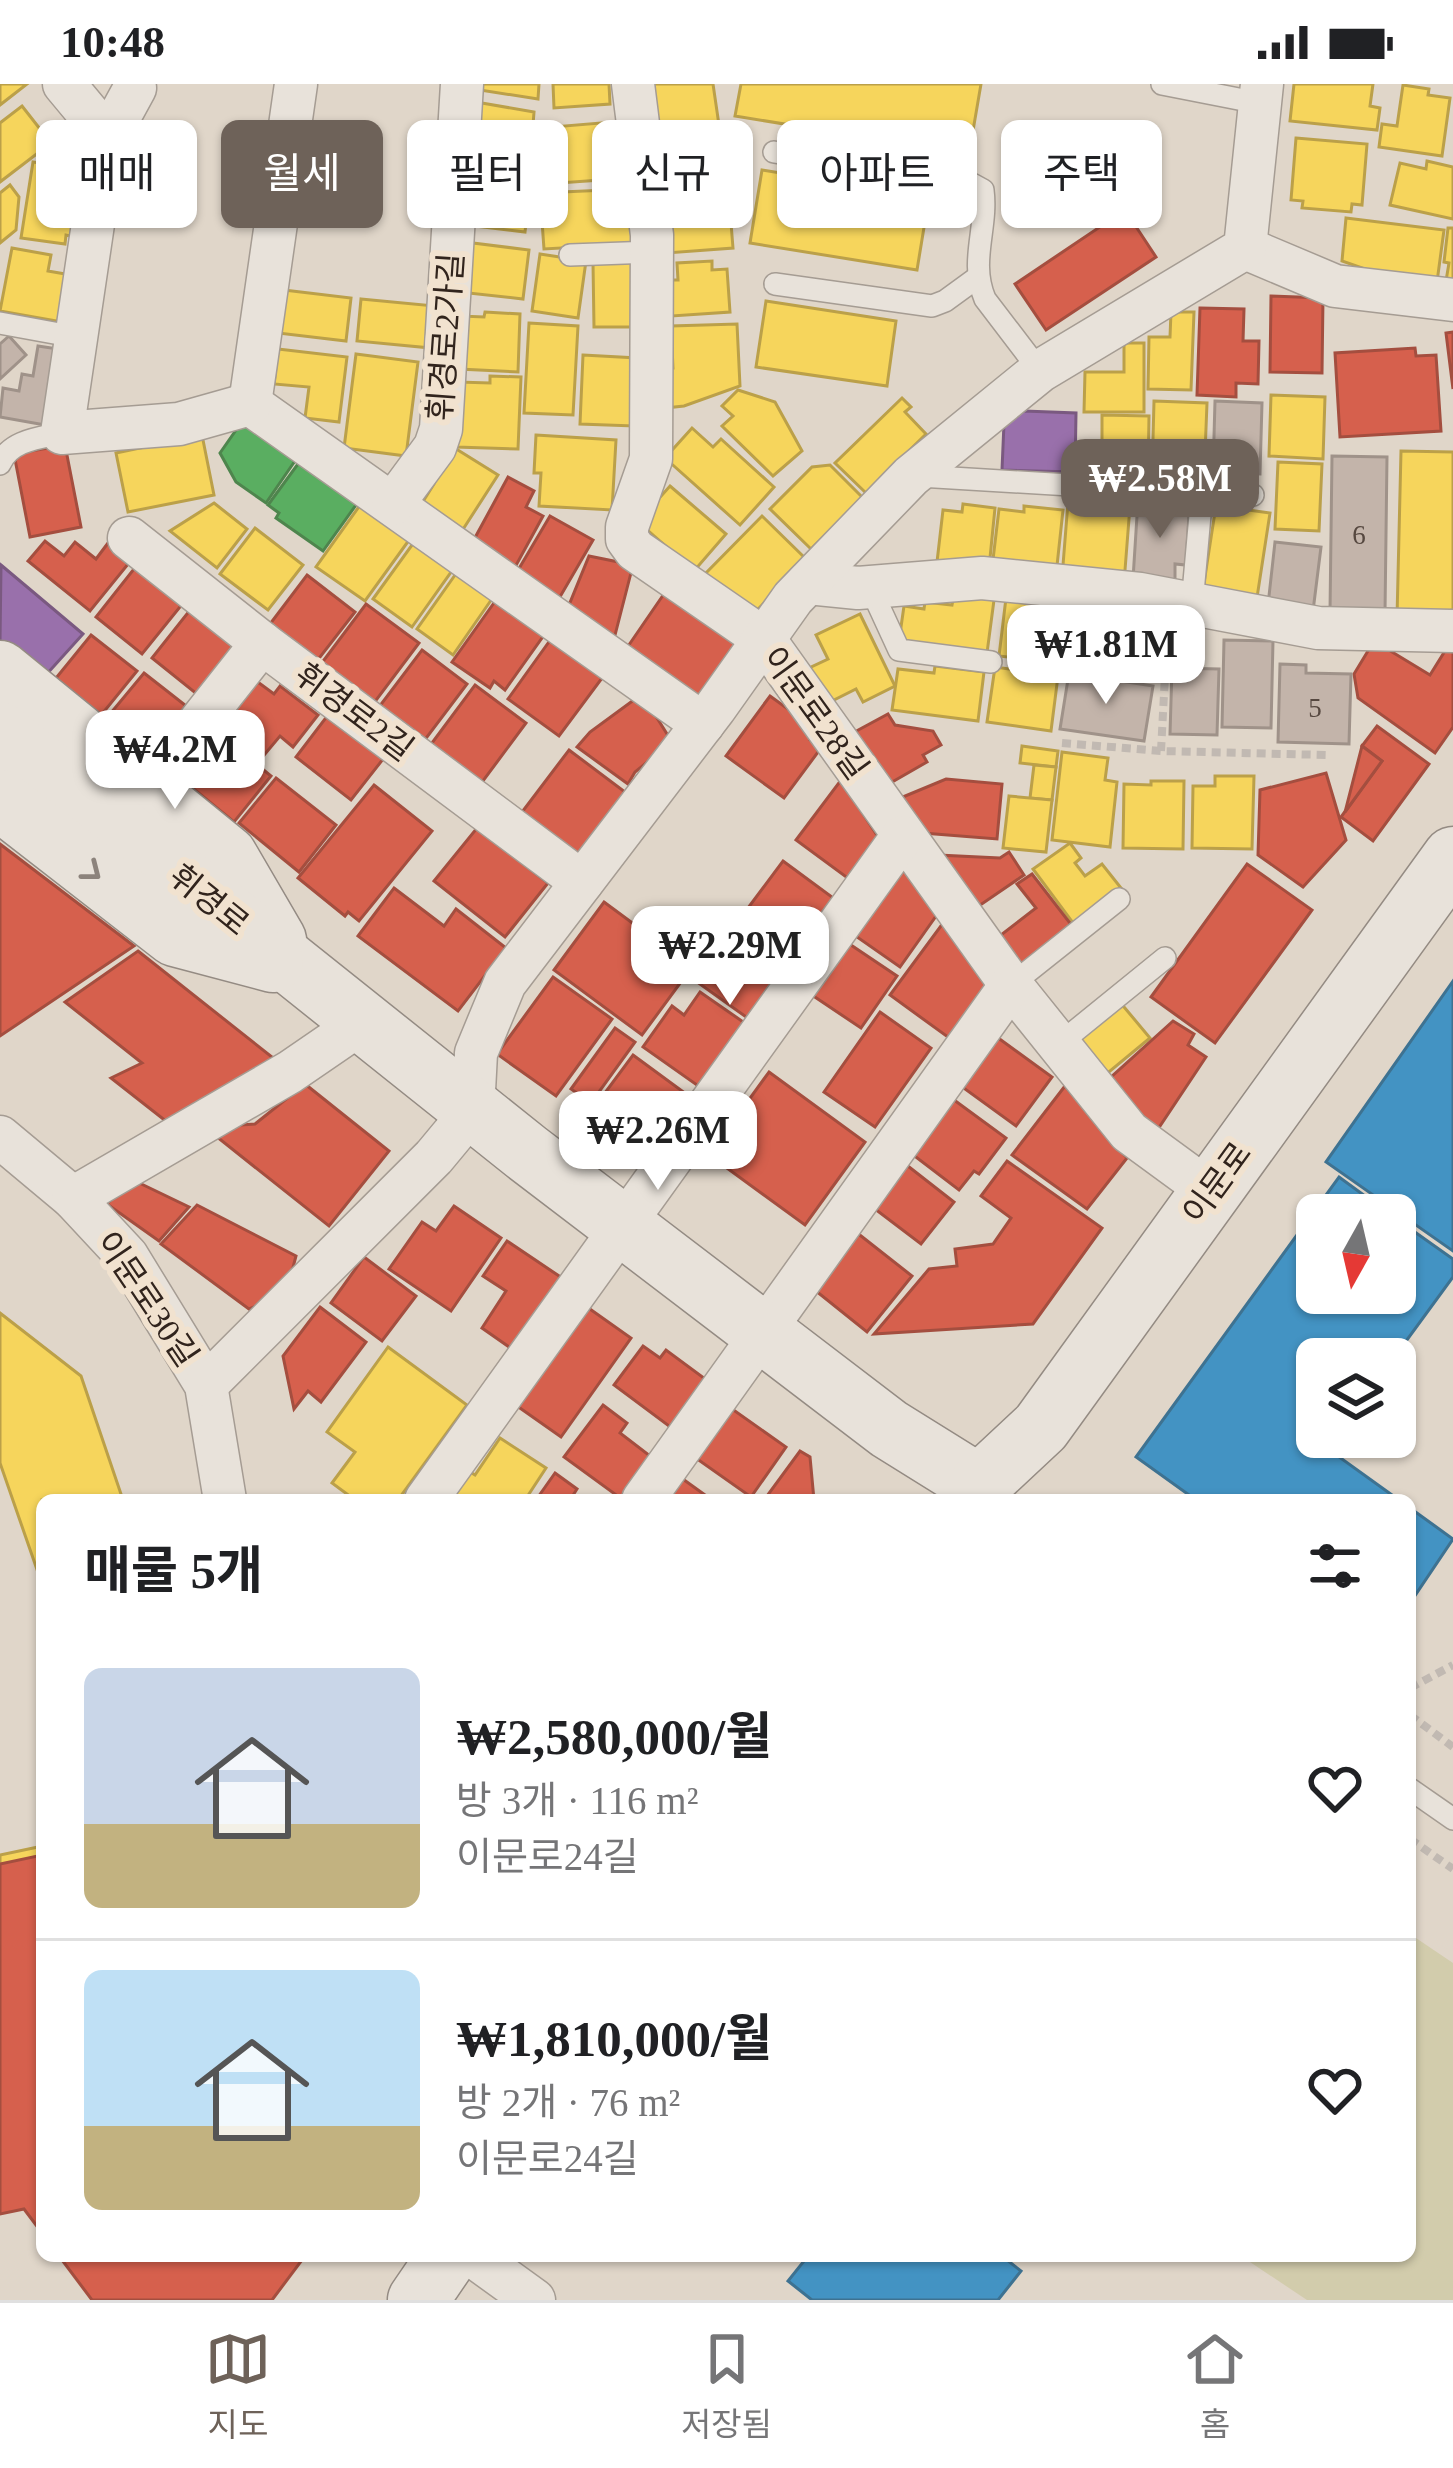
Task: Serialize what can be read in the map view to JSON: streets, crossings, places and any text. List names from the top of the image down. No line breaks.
{"streets":{"main road":["휘경로","이문로"],"street":["휘경로2가길","휘경로2길","이문로28길","이문로30길"]},"crossings":[["이문로28길","이문로"]],"house_numbers":["6","5"],"north":"bottom","page":{"status":"10:48","chip":["매매","월세","필터","신규","아파트","주택"],"price":["₩2.58M","₩1.81M","₩4.2M","₩2.29M","₩2.26M"],"heading":"매물 5개","list":[{"name":"₩2,580,000/월","note":"방 3개 · 116 m² · 이문로24길"},{"name":"₩1,810,000/월","note":"방 2개 · 76 m² · 이문로24길"}],"tabs":["지도","저장됨","홈"]}}
